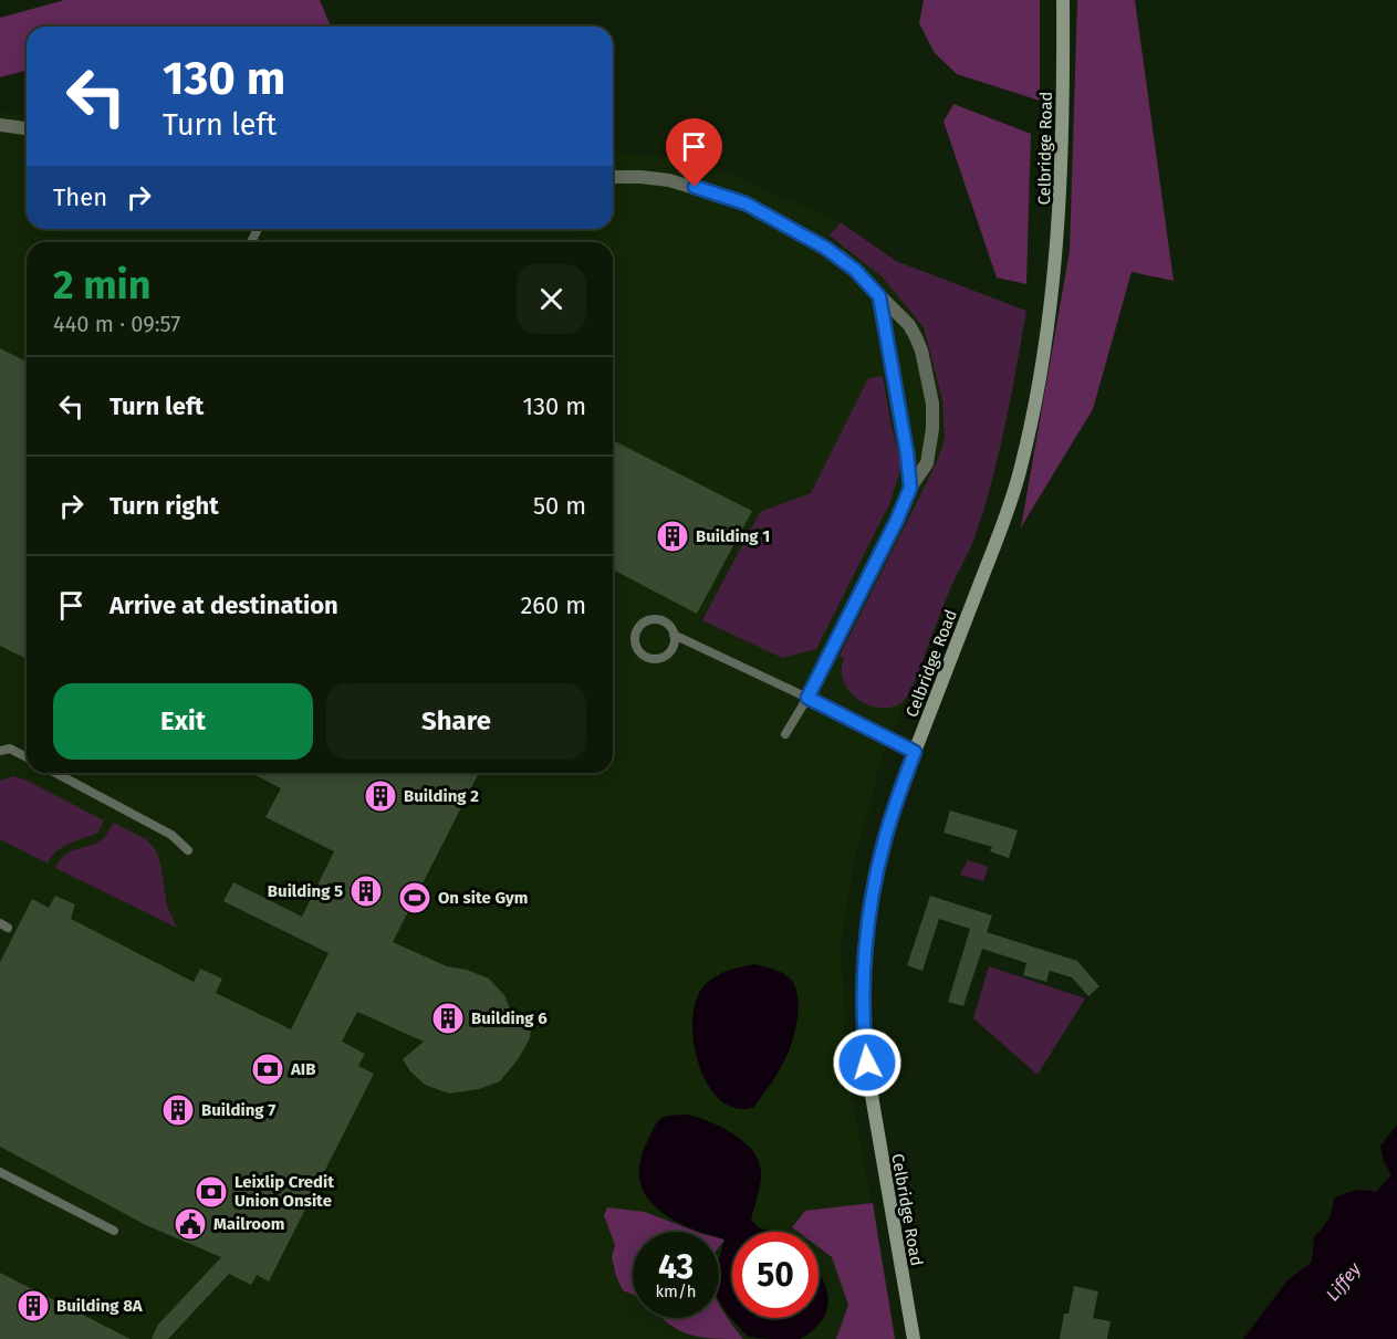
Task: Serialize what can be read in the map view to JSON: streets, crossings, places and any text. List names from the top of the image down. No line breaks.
{"streets":{"main road":["Celbridge Road"]},"water":["Liffey"],"places":{"building":["Building 1","Building 2","Building 5","Building 6","Building 7","Building 8A"],"sports":["On site Gym"],"bank":["AIB","Leixlip Credit Union Onsite"],"public building":["Mailroom"]},"page":{"turn":["130 m","Turn left"],"then":"Then","heading":["2 min","440 m · 09:57"],"list":[{"name":"Turn left","value":"130 m"},{"name":"Turn right","value":"50 m"},{"name":"Arrive at destination","value":"260 m"}],"buttons":["Exit","Share"],"speed":"43 km/h","limit":"50"}}
